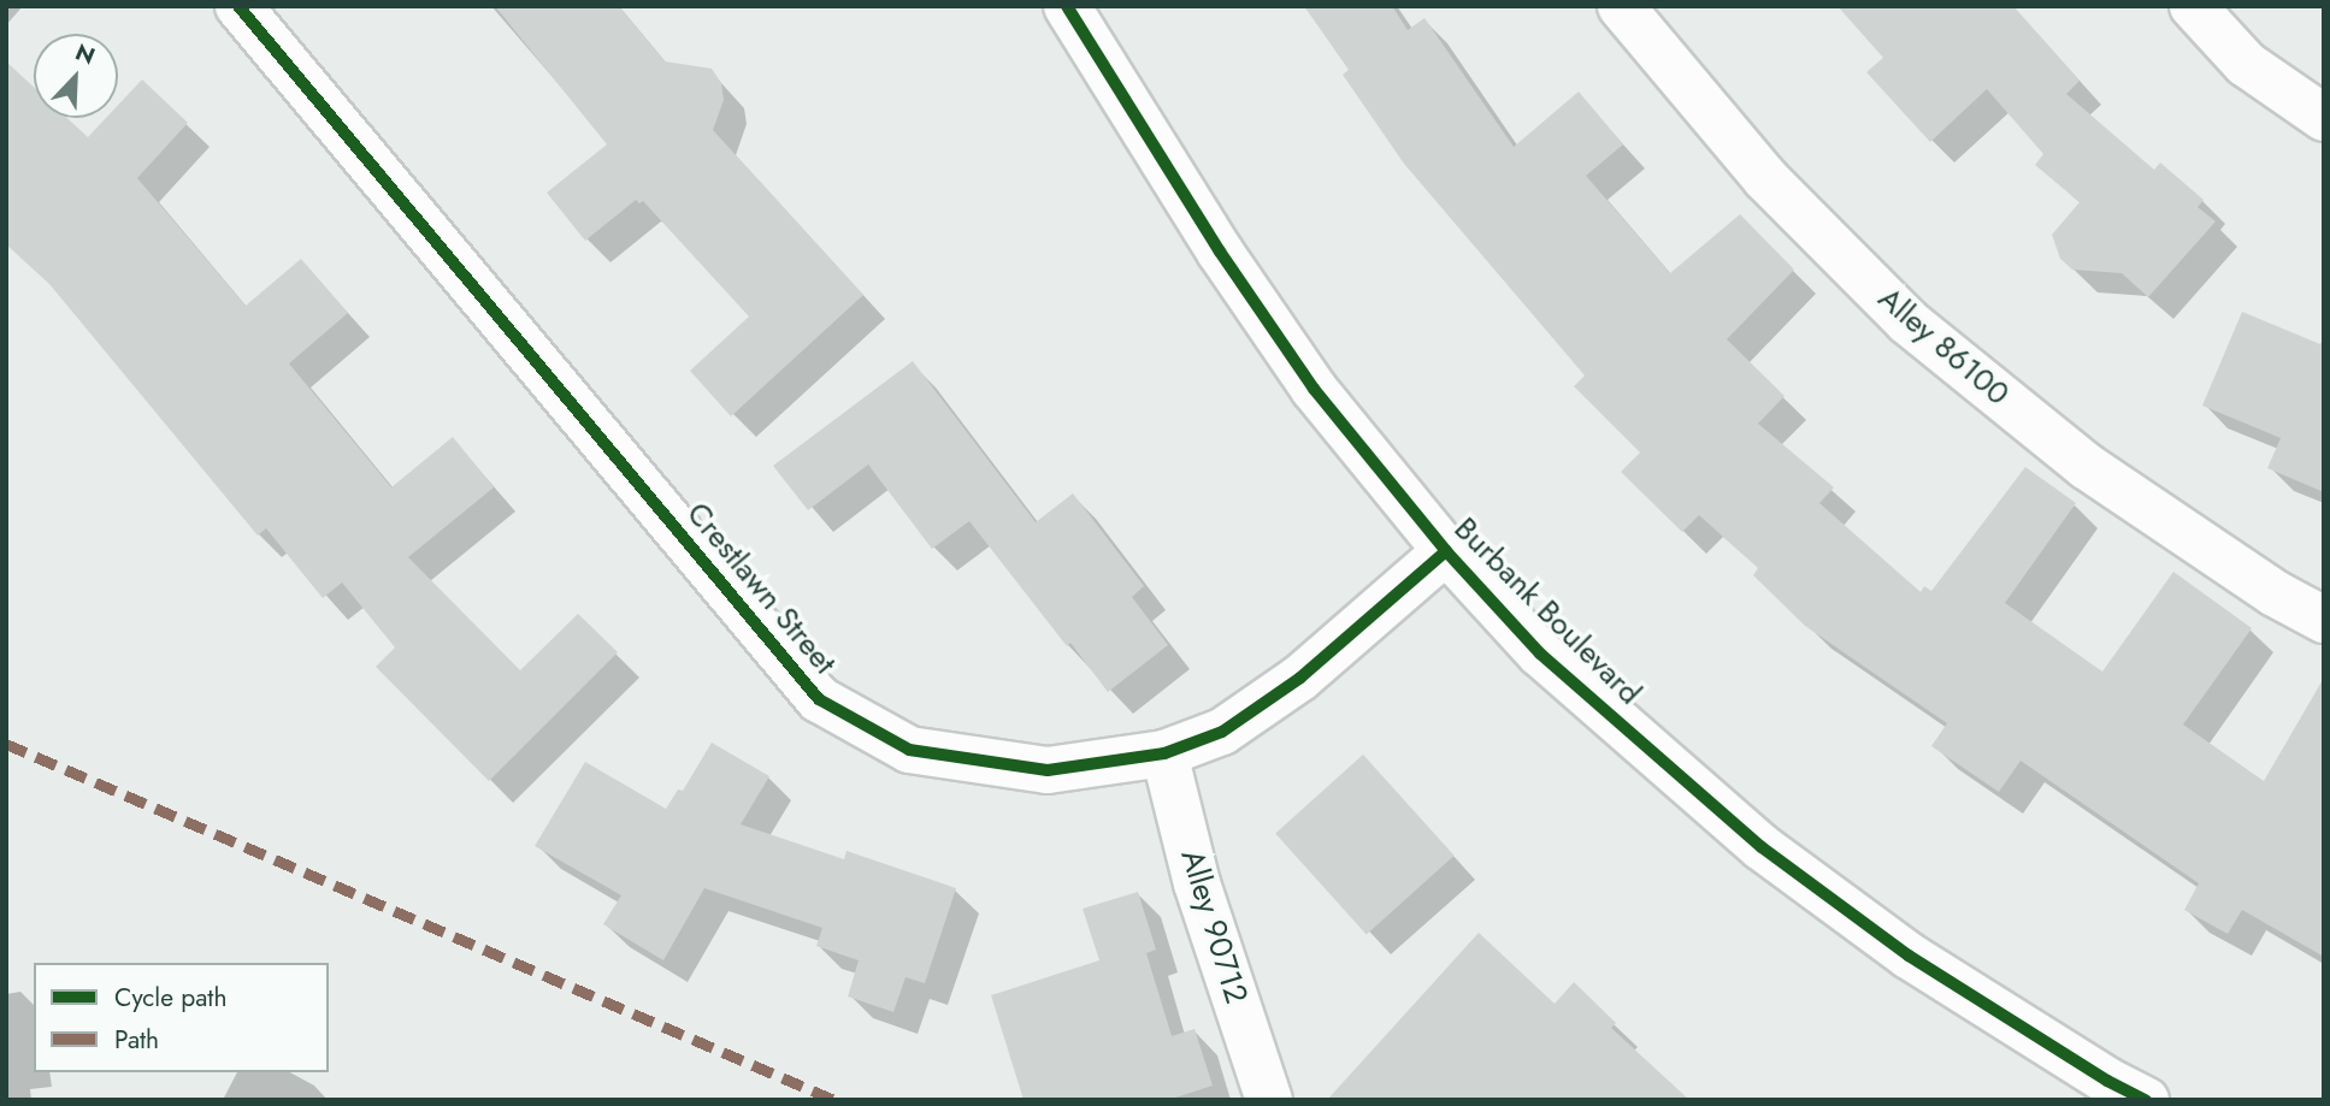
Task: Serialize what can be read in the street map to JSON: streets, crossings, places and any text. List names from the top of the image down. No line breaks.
{"streets":{"street":["Alley 86100","Crestlawn Street","Burbank Boulevard","Alley 90712"]},"crossings":[["Crestlawn Street","Burbank Boulevard"],["Crestlawn Street","Alley 90712"]],"legend":["Cycle path","Path"],"north":"top right"}
